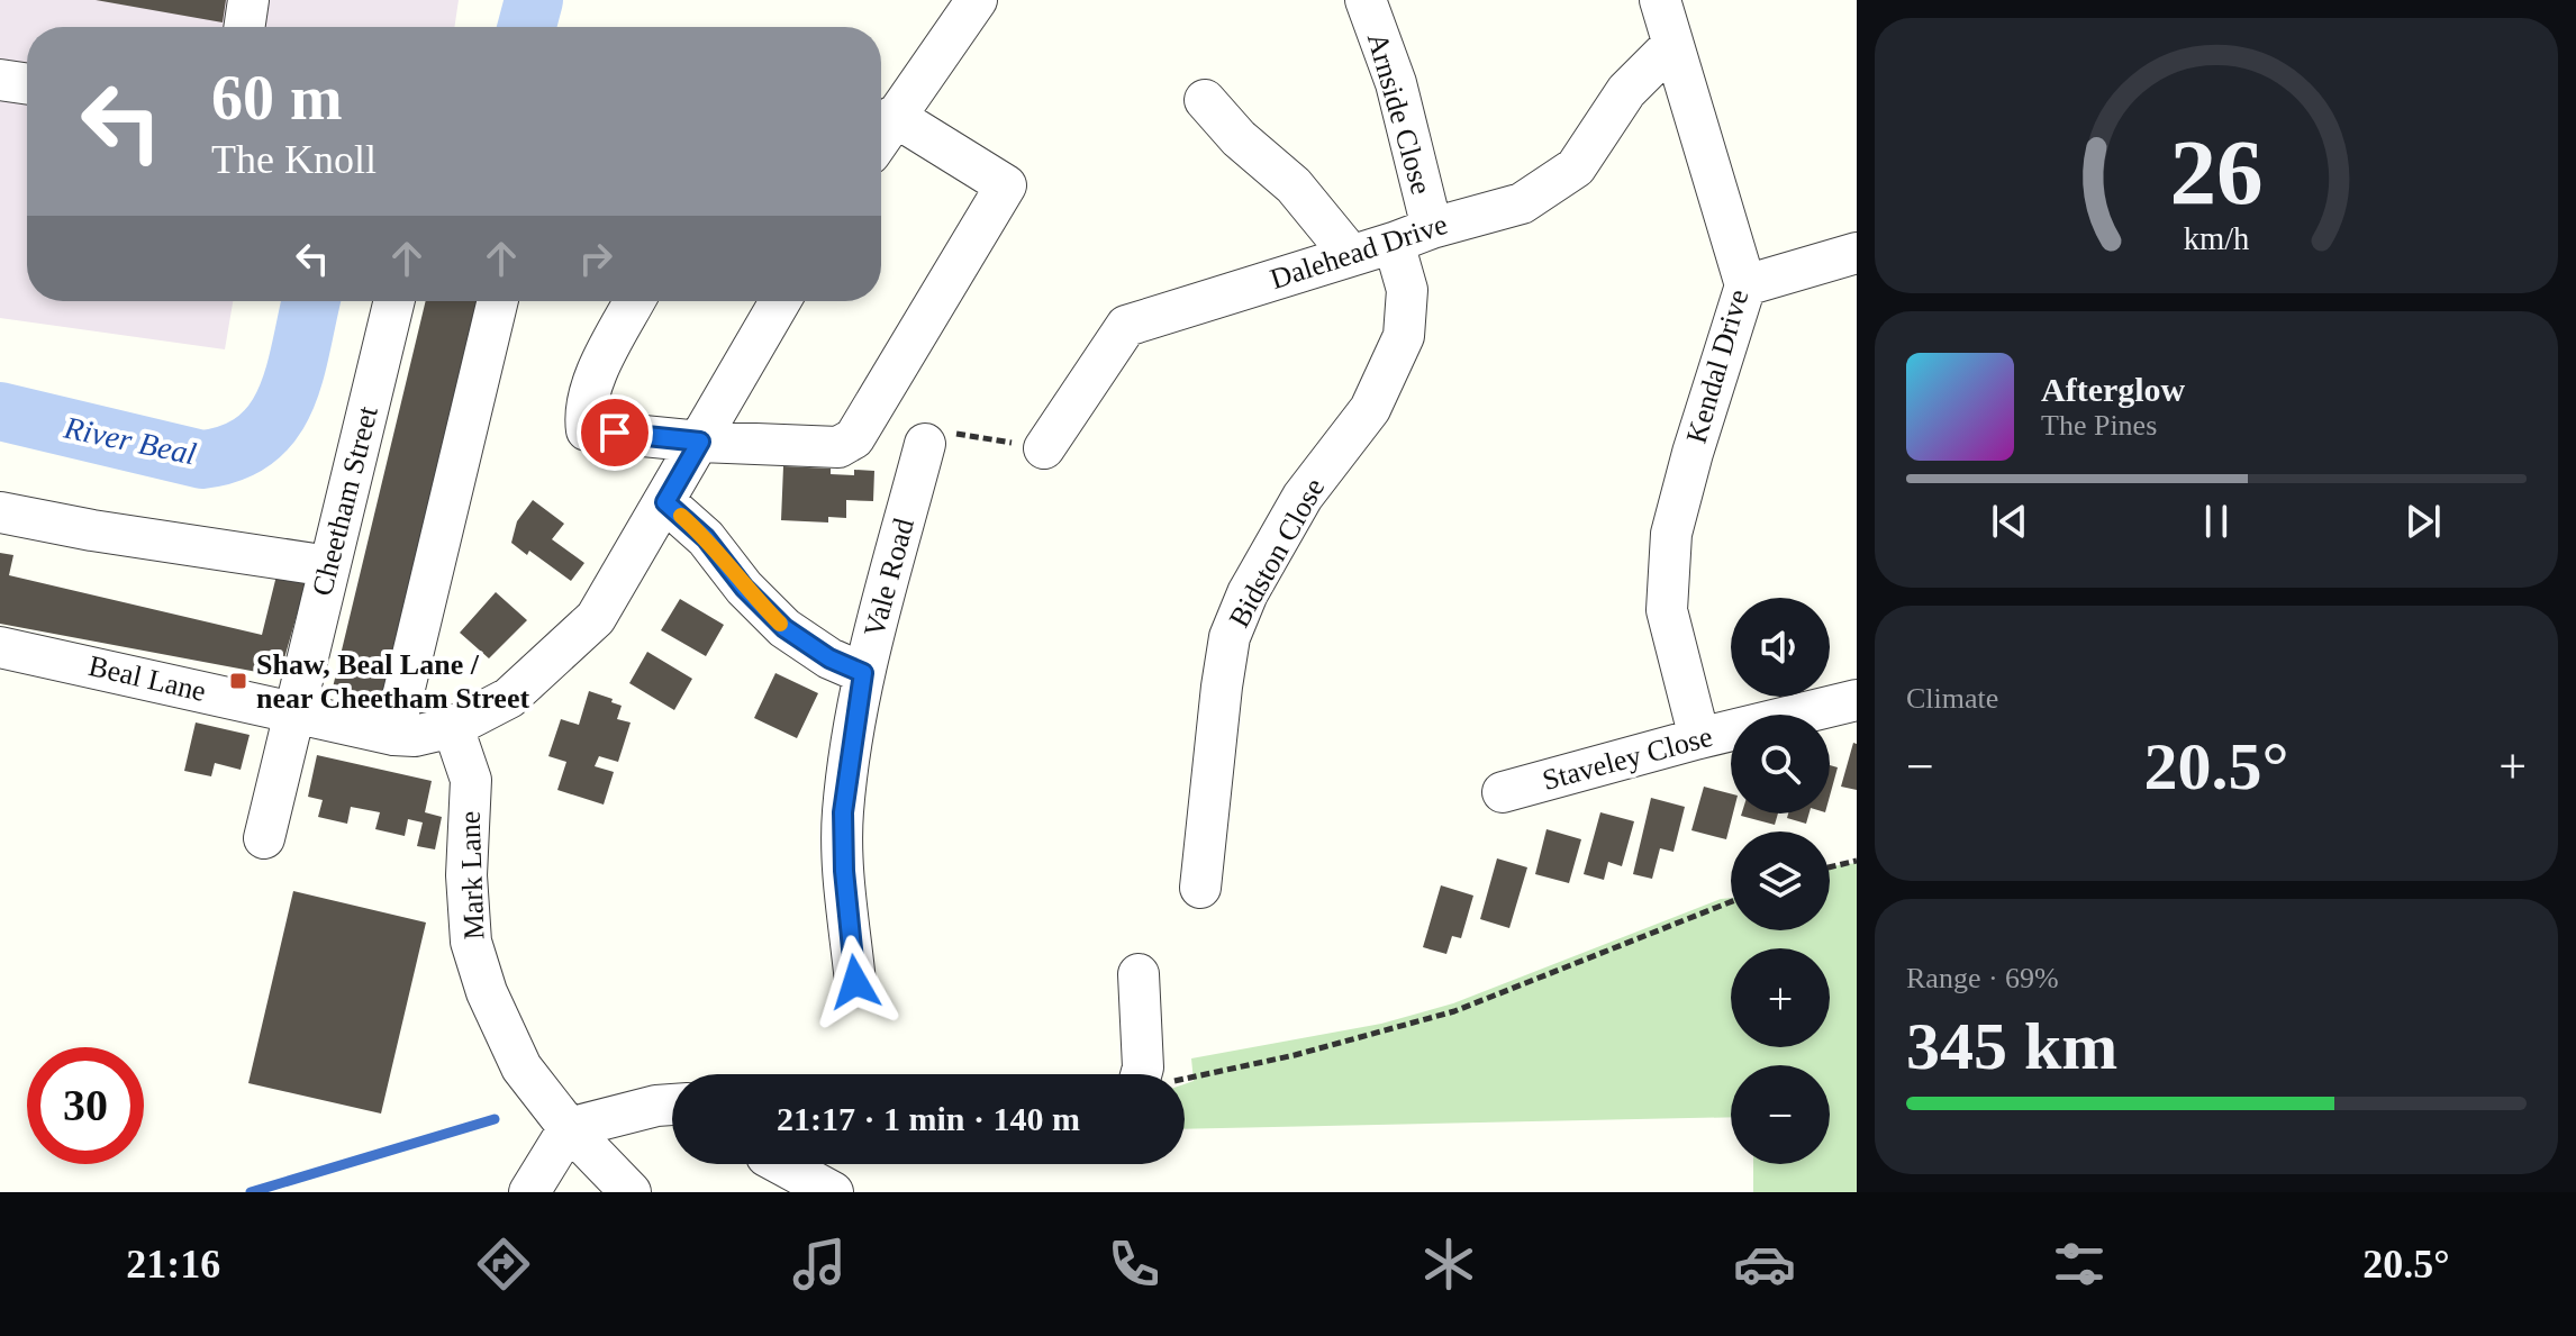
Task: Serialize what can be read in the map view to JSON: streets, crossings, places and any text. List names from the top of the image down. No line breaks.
{"streets":{"street":["Arnside Close","Dalehead Drive","Kendal Drive","Cheetham Street","Bidston Close","Vale Road","Beal Lane","Staveley Close","Mark Lane"]},"crossings":[["Arnside Close","Dalehead Drive"],["Dalehead Drive","Kendal Drive"],["Dalehead Drive","Bidston Close"],["Kendal Drive","Staveley Close"],["Cheetham Street","Beal Lane"],["Beal Lane","Mark Lane"]],"water":["River Beal"],"places":{"transit":["Shaw, Beal Lane / near Cheetham Street"]},"page":{"turn":["60 m","The Knoll"],"song":["Afterglow","The Pines"],"map_buttons":["+","−"],"tile":["Climate",["Range · 69%","345 km"]],"heat":["−","20.5°","+"],"limit":"30","trip":"21:17 · 1 min · 140 m","tabs":["21:16","20.5°"],"gauge":["26","km/h"]}}
